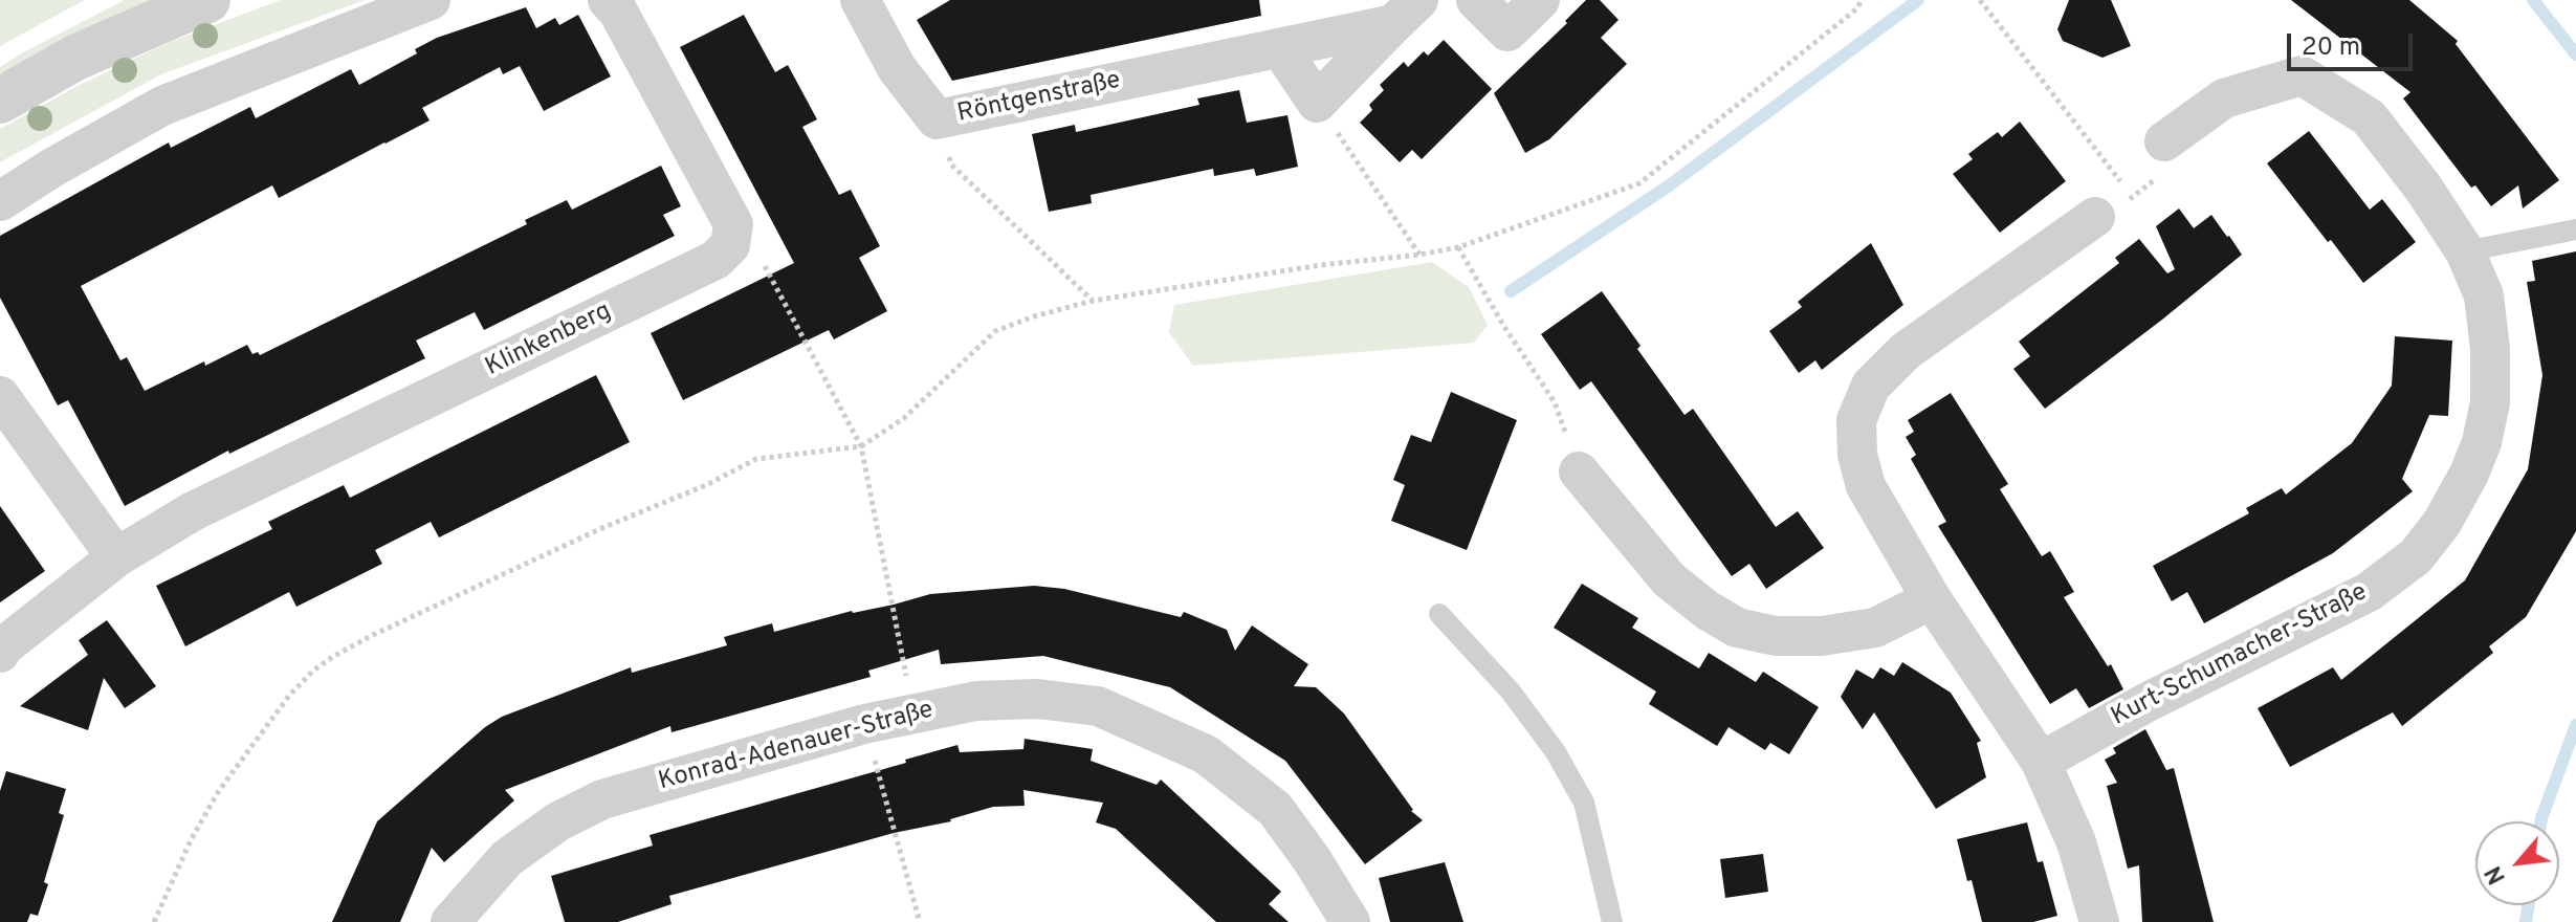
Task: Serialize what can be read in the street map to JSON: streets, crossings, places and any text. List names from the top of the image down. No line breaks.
{"streets":{"street":["Röntgenstraße","Klinkenberg","Kurt-Schumacher-Straße","Konrad-Adenauer-Straße"]},"scale_bar":"20 m","north":"bottom left"}
